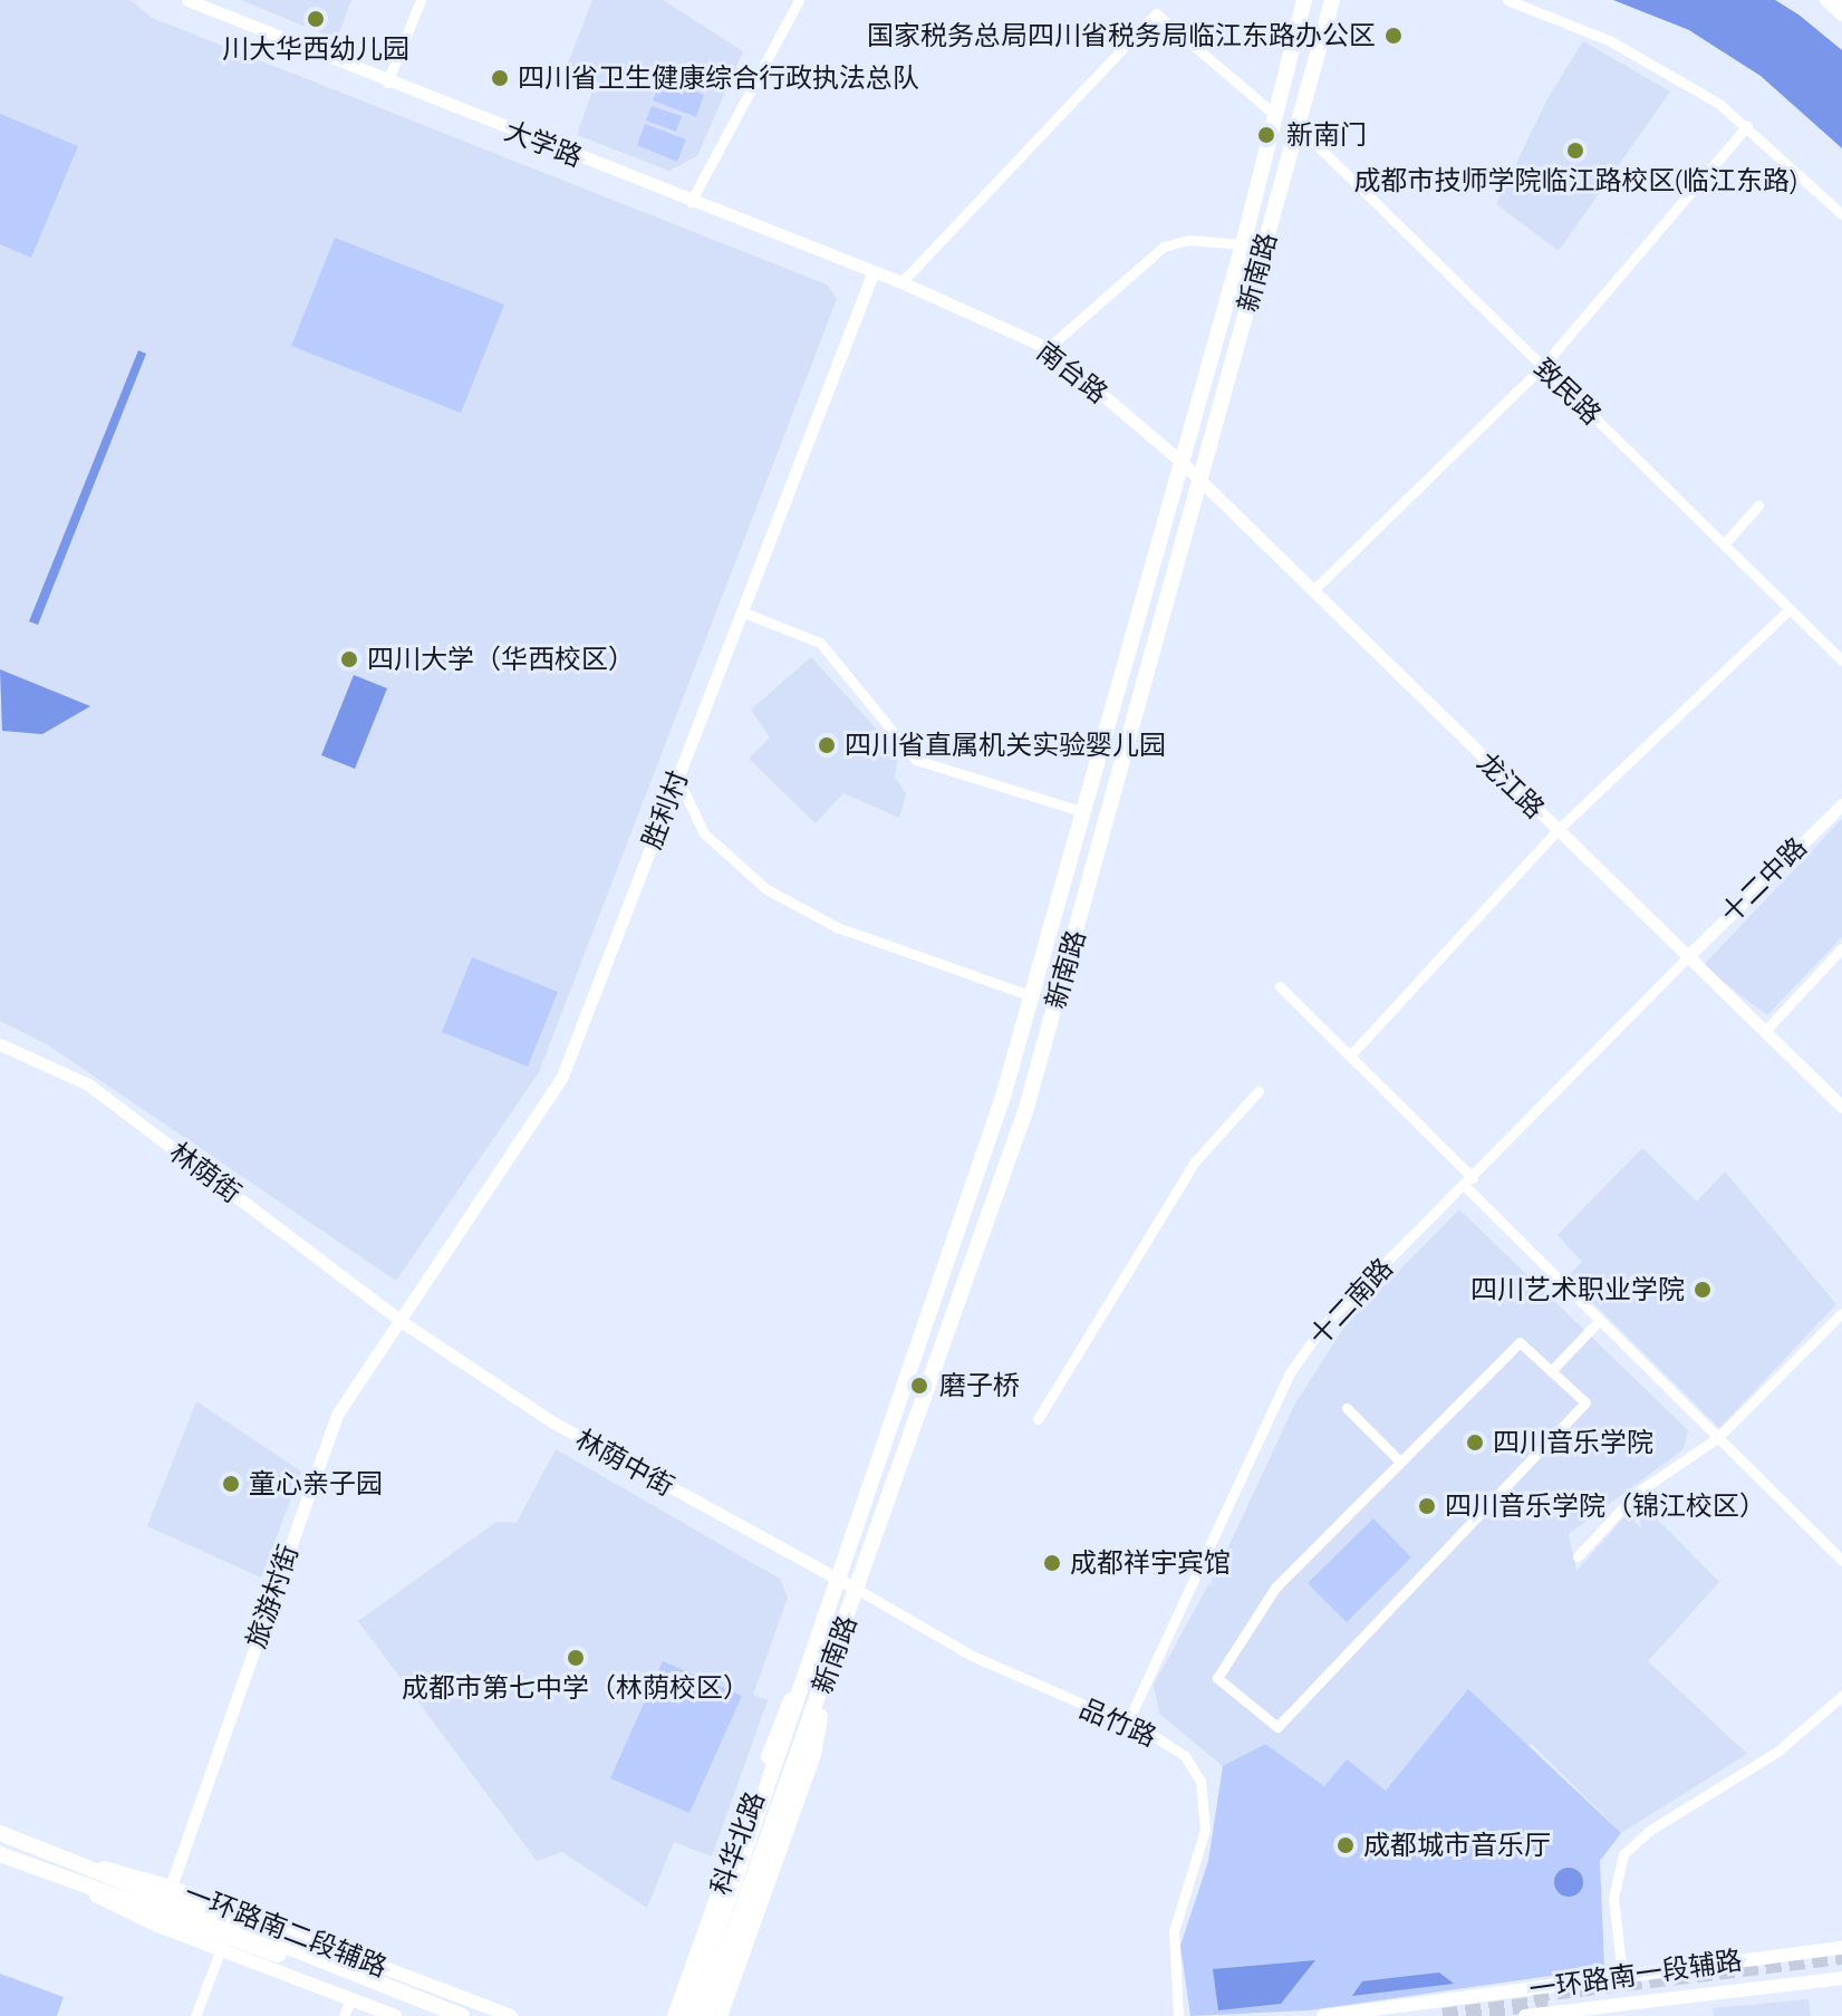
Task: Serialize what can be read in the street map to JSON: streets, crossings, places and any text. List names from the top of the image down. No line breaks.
{"streets":{"main road":["新南路","科华北路","一环路南二段辅路","一环路南一段辅路"],"street":["大学路","南台路","致民路","龙江路","胜利村","十二中路","林荫街","十二南路","林荫中街","旅游村街","品竹路"]},"crossings":[["大学路","南台路"],["大学路","胜利村"],["新南路","南台路"],["新南路","致民路"],["新南路","龙江路"],["新南路","林荫中街"],["新南路","品竹路"],["新南路","科华北路"],["南台路","龙江路"],["龙江路","十二中路"],["龙江路","十二南路"],["胜利村","林荫街"],["胜利村","林荫中街"],["胜利村","旅游村街"],["十二中路","十二南路"],["林荫街","林荫中街"],["林荫街","旅游村街"],["十二南路","品竹路"],["林荫中街","旅游村街"],["林荫中街","品竹路"],["旅游村街","一环路南二段辅路"]],"places":["川大华西幼儿园","国家税务总局四川省税务局临江东路办公区","四川省卫生健康综合行政执法总队","新南门","成都市技师学院临江路校区(临江东路)","四川大学（华西校区）","四川省直属机关实验婴儿园","四川艺术职业学院","磨子桥","四川音乐学院","童心亲子园","四川音乐学院（锦江校区）","成都祥宇宾馆","成都市第七中学（林荫校区）","成都城市音乐厅"]}
